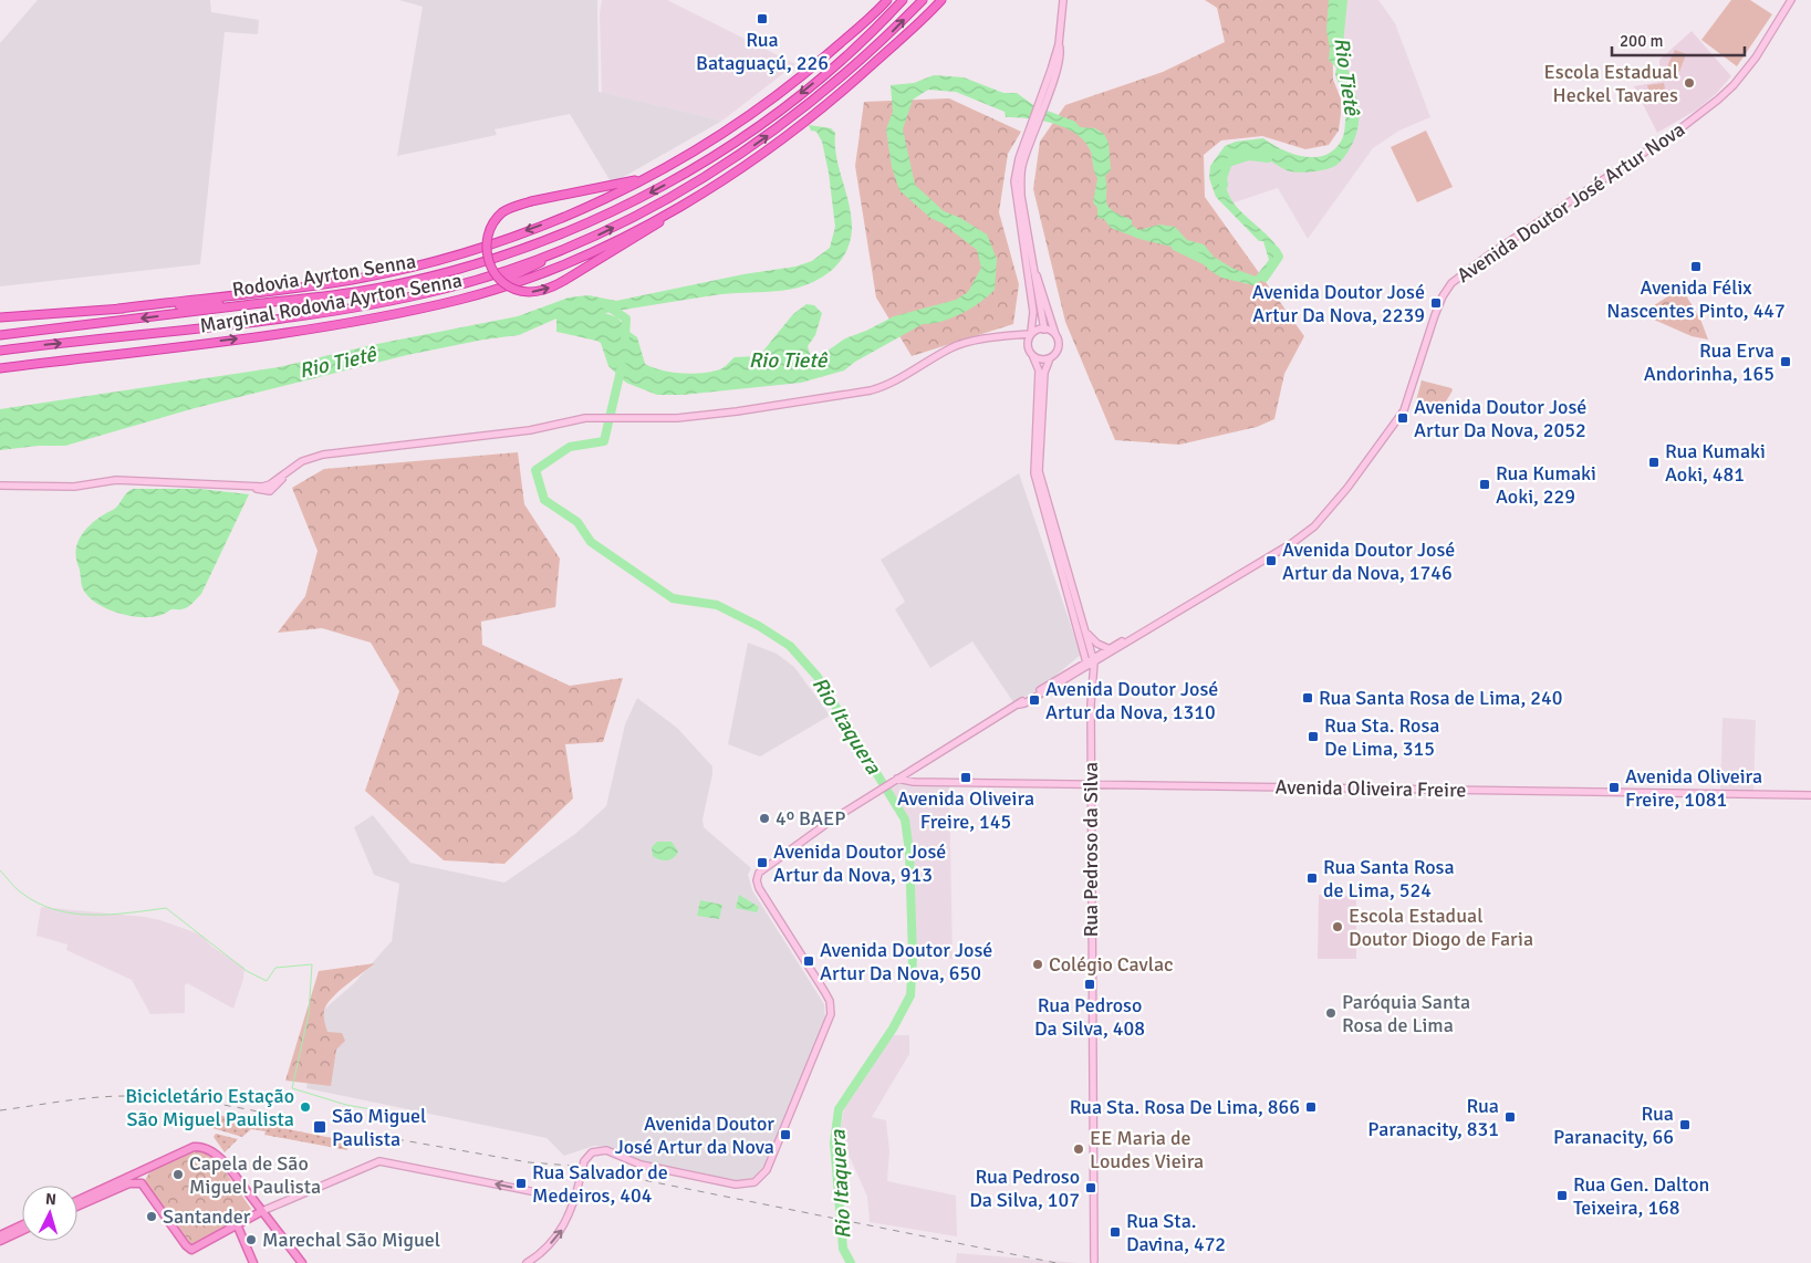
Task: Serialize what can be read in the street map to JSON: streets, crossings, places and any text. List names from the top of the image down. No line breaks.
{"streets":{"highway":["Rodovia Ayrton Senna","Marginal Rodovia Ayrton Senna"],"main road":["Avenida Doutor José Artur Nova","Avenida Oliveira Freire","Rua Pedroso da Silva"]},"crossings":[["Avenida Doutor José Artur Nova","Avenida Oliveira Freire"],["Avenida Doutor José Artur Nova","Rua Pedroso da Silva"],["Avenida Oliveira Freire","Rua Pedroso da Silva"]],"water":["Rio Tietê","Rio Itaquera"],"places":{"transit":["Rua Bataguaçú, 226","Avenida Félix Nascentes Pinto, 447","Avenida Doutor José Artur Da Nova, 2239","Rua Erva Andorinha, 165","Avenida Doutor José Artur Da Nova, 2052","Rua Kumaki Aoki, 481","Rua Kumaki Aoki, 229","Avenida Doutor José Artur da Nova, 1746","Rua Santa Rosa de Lima, 240","Avenida Doutor José Artur da Nova, 1310","Rua Sta. Rosa De Lima, 315","Avenida Oliveira Freire, 145","Avenida Oliveira Freire, 1081","Avenida Doutor José Artur da Nova, 913","Rua Santa Rosa de Lima, 524","Avenida Doutor José Artur Da Nova, 650","Rua Pedroso Da Silva, 408","Rua Sta. Rosa De Lima, 866","Rua Paranacity, 831","Rua Paranacity, 66","São Miguel Paulista","Avenida Doutor José Artur da Nova","Rua Salvador de Medeiros, 404","Rua Pedroso Da Silva, 107","Rua Gen. Dalton Teixeira, 168","Rua Sta. Davina, 472"],"other":["Escola Estadual Heckel Tavares","4º BAEP","Escola Estadual Doutor Diogo de Faria","Colégio Cavlac","Paróquia Santa Rosa de Lima","Bicicletário Estação São Miguel Paulista","EE Maria de Loudes Vieira","Capela de São Miguel Paulista","Santander","Marechal São Miguel"]},"scale_bar":"200 m","north":"top"}
